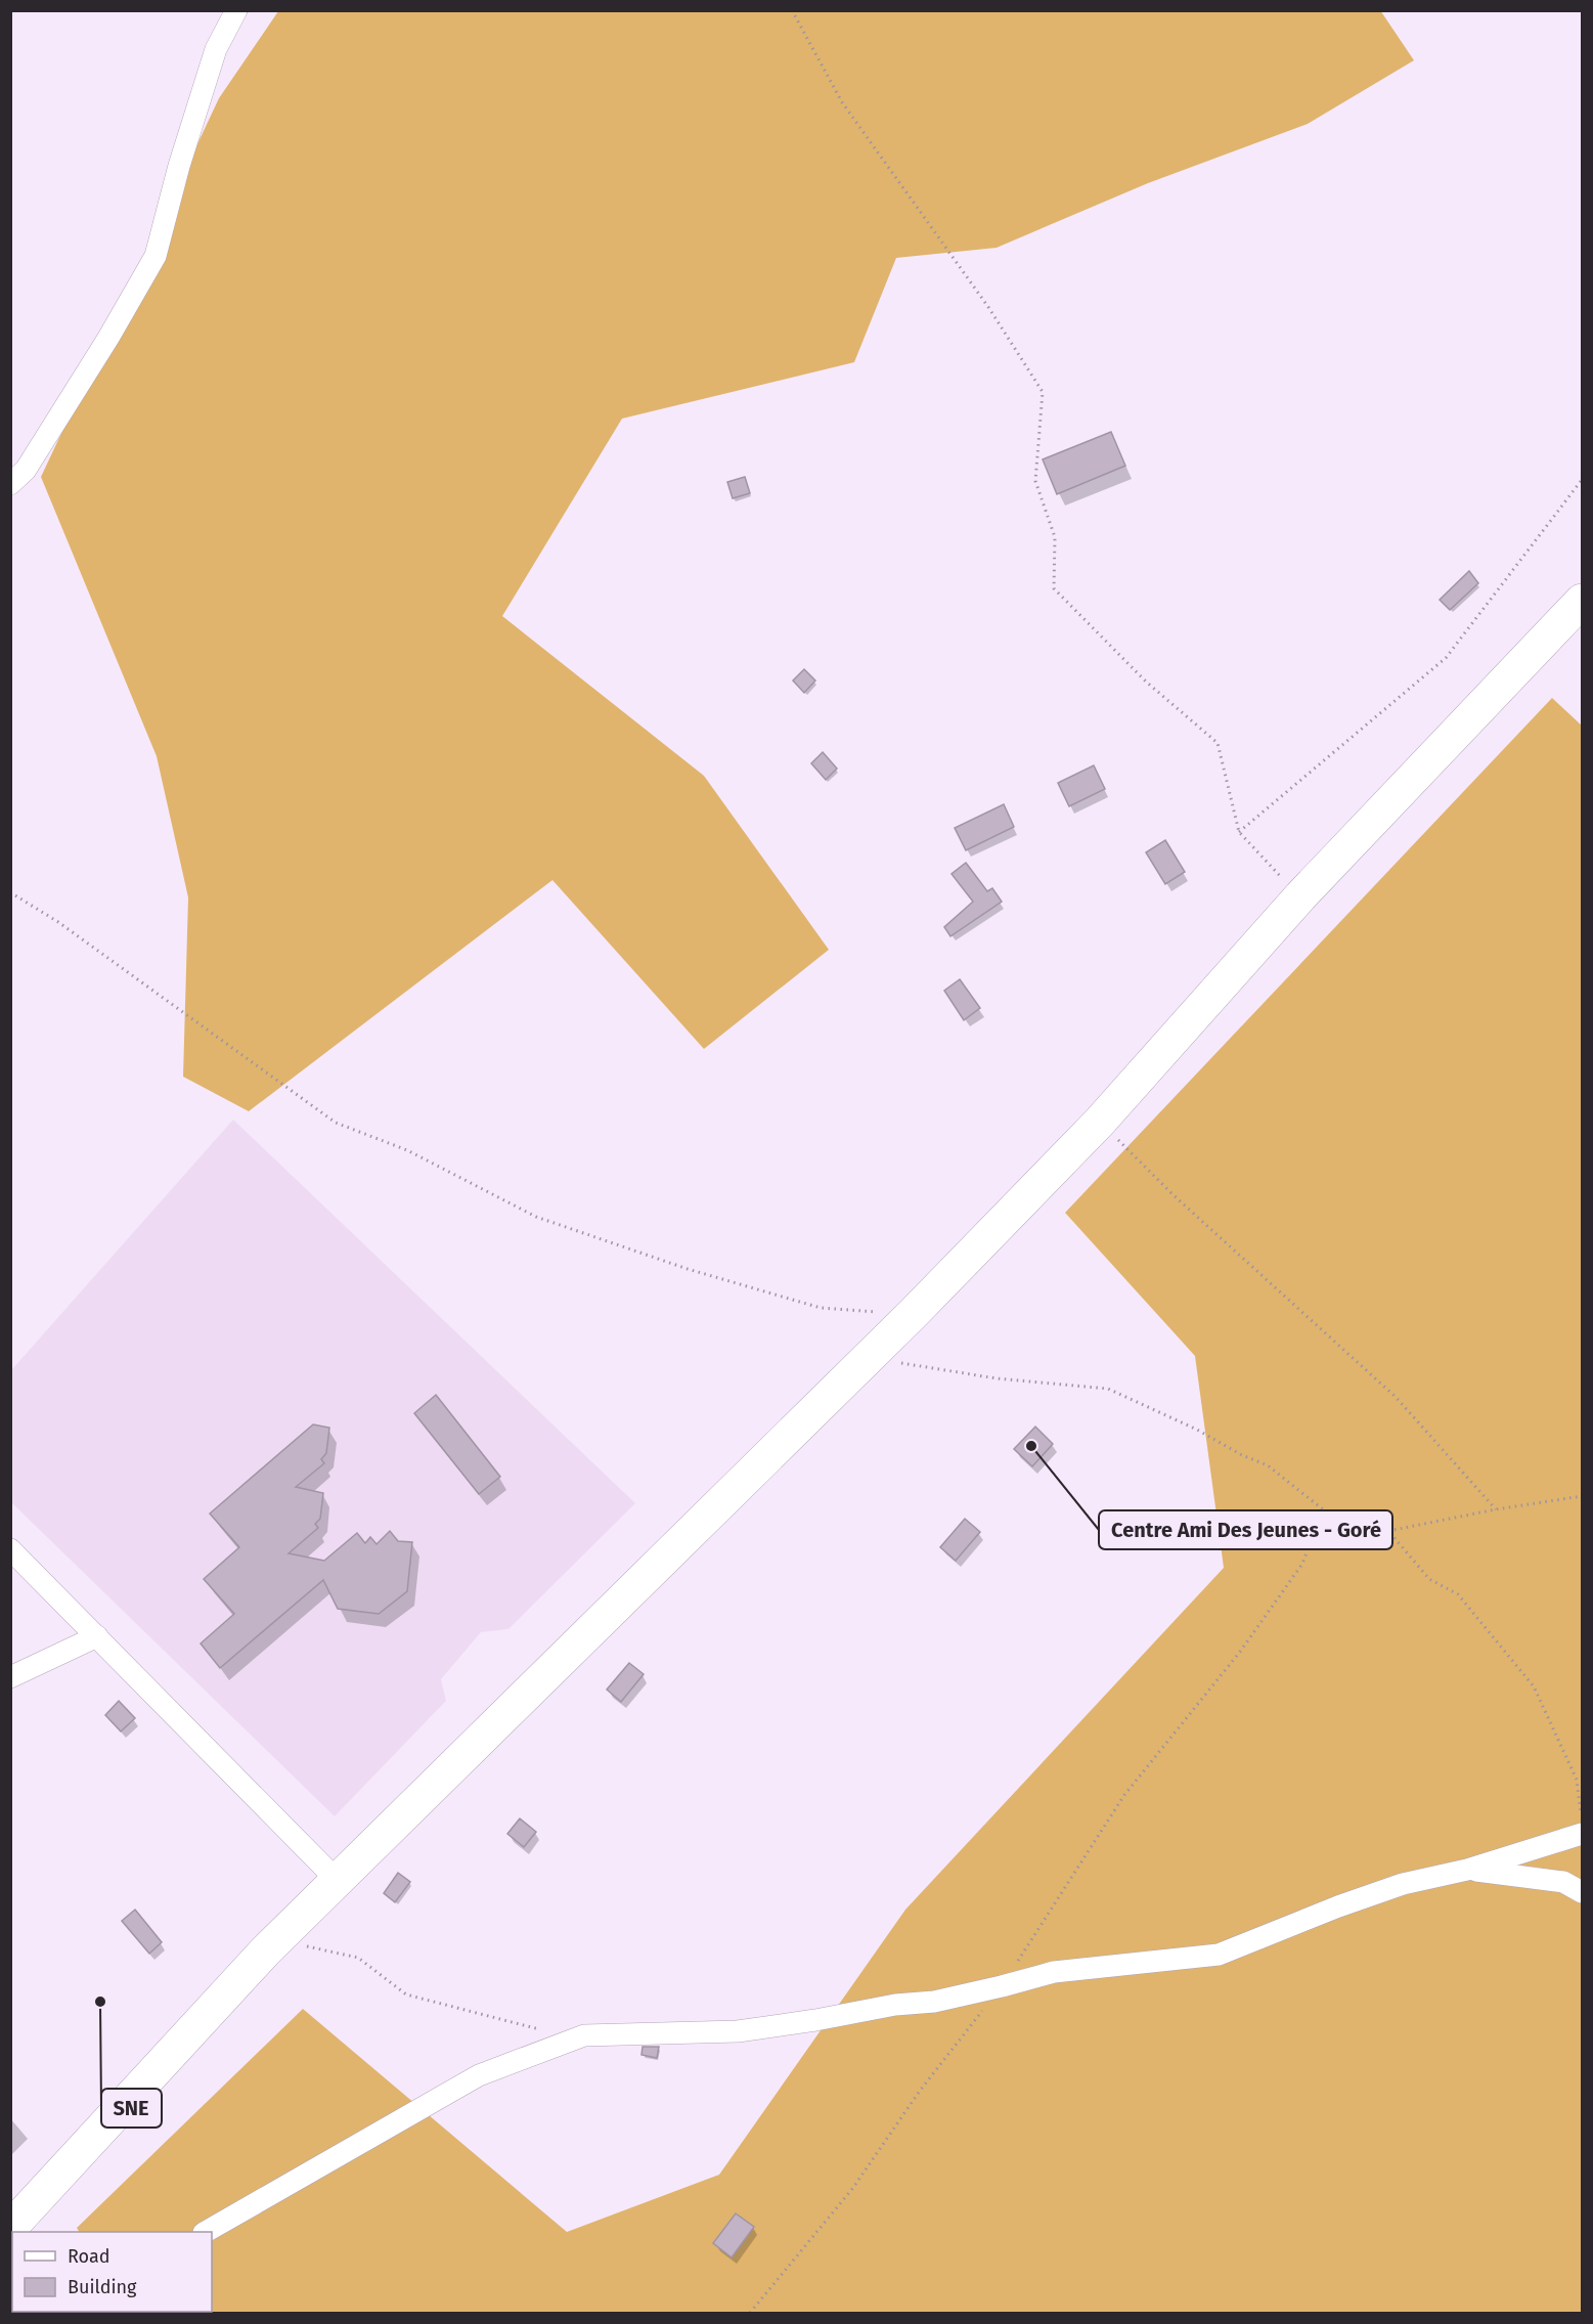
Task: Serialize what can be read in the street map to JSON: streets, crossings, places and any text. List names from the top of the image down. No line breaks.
{"places":["Centre Ami Des Jeunes - Goré","SNE"],"legend":["Road","Building"]}
